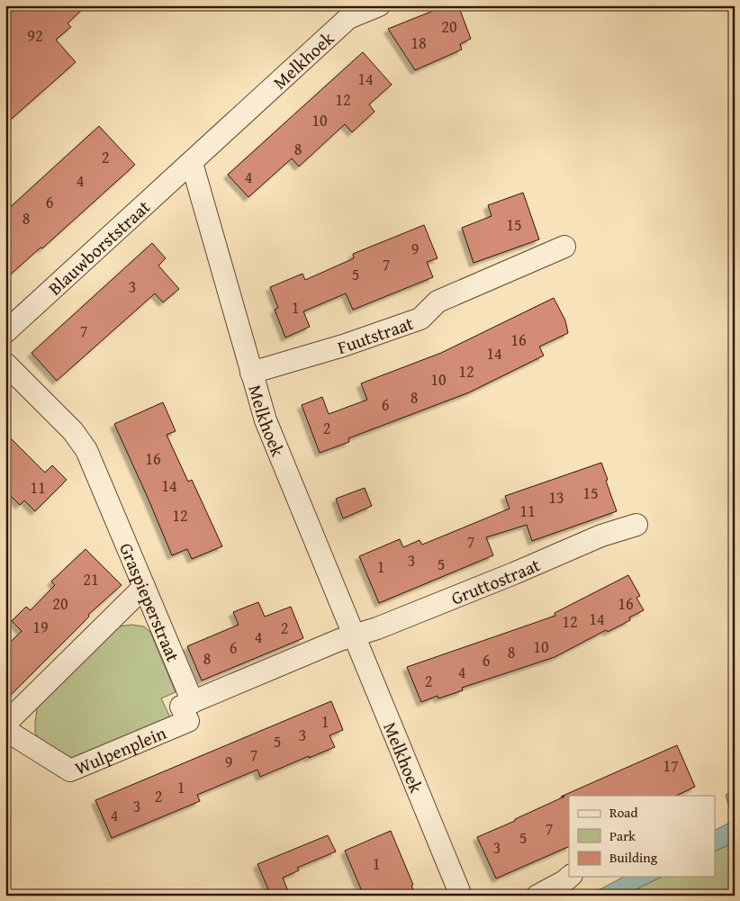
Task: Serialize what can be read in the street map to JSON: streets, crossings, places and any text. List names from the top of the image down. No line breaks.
{"streets":{"street":["Melkhoek","Blauwborststraat","Fuutstraat","Gruttostraat","Graspieperstraat","Wulpenplein"]},"crossings":[["Melkhoek","Blauwborststraat"],["Melkhoek","Fuutstraat"],["Melkhoek","Gruttostraat"],["Graspieperstraat","Wulpenplein"]],"house_numbers":["20","92","18","14","12","10","8","2","4","4","6","8","15","9","7","5","3","1","7","16","14","12","10","8","6","2","16","14","11","15","13","11","12","7","3","5","1","21","20","16","14","12","19","2","4","10","6","8","8","6","4","2","1","3","5","7","9","17","1","2","3","4","7","5","3","1"],"legend":["Road","Park","Building"]}
